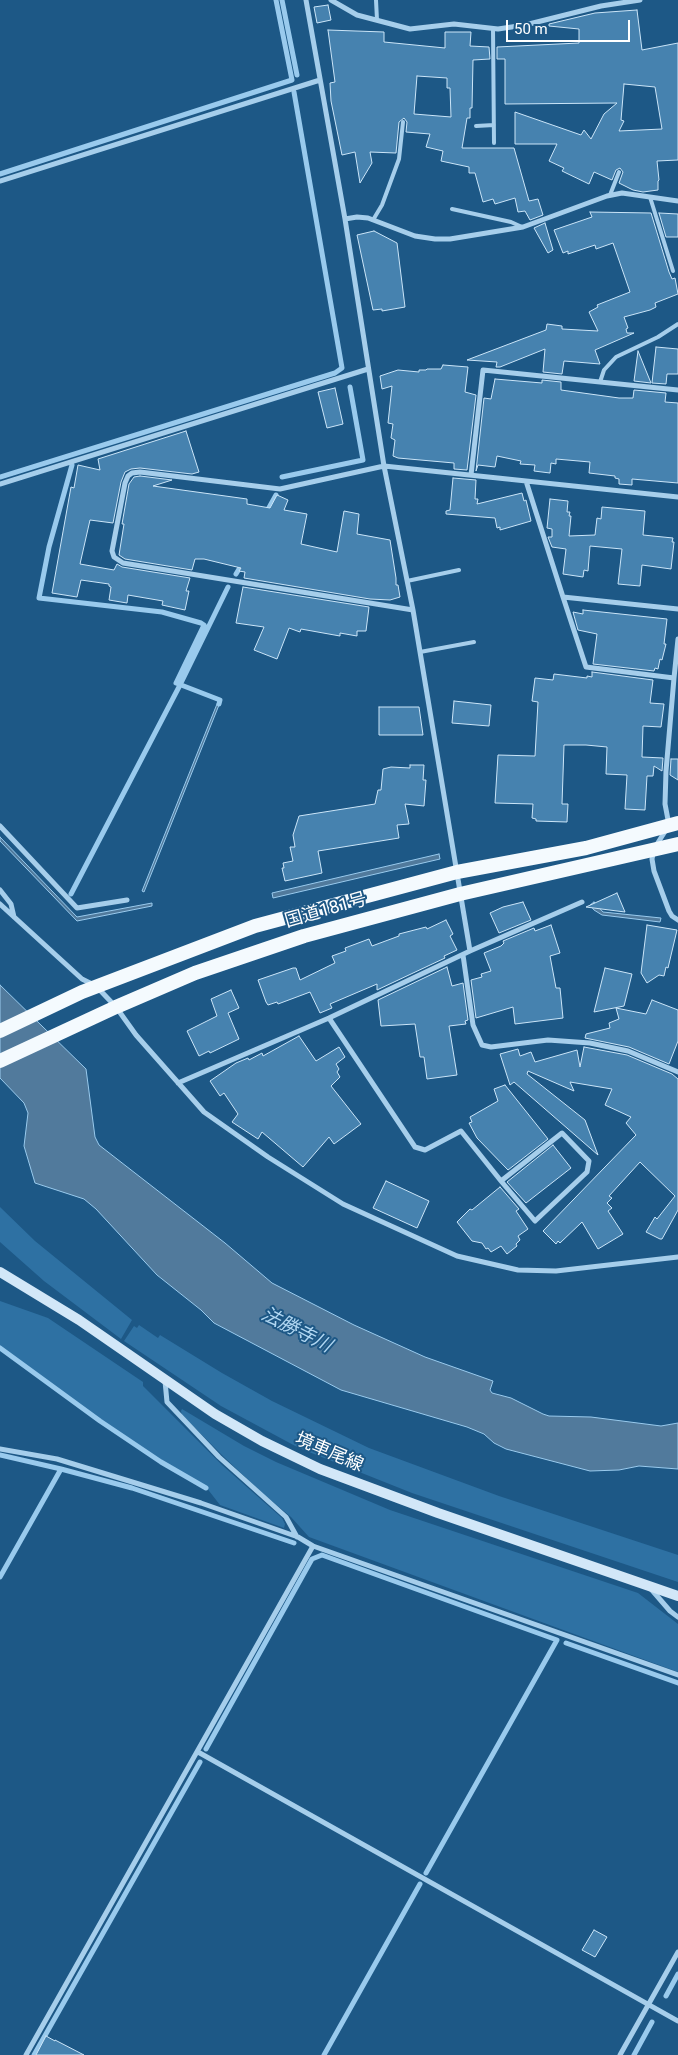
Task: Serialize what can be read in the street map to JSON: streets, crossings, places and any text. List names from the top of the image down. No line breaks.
{"streets":{"highway":["国道181号"],"main road":["境車尾線"]},"water":["法勝寺川"],"scale_bar":"50 m"}
